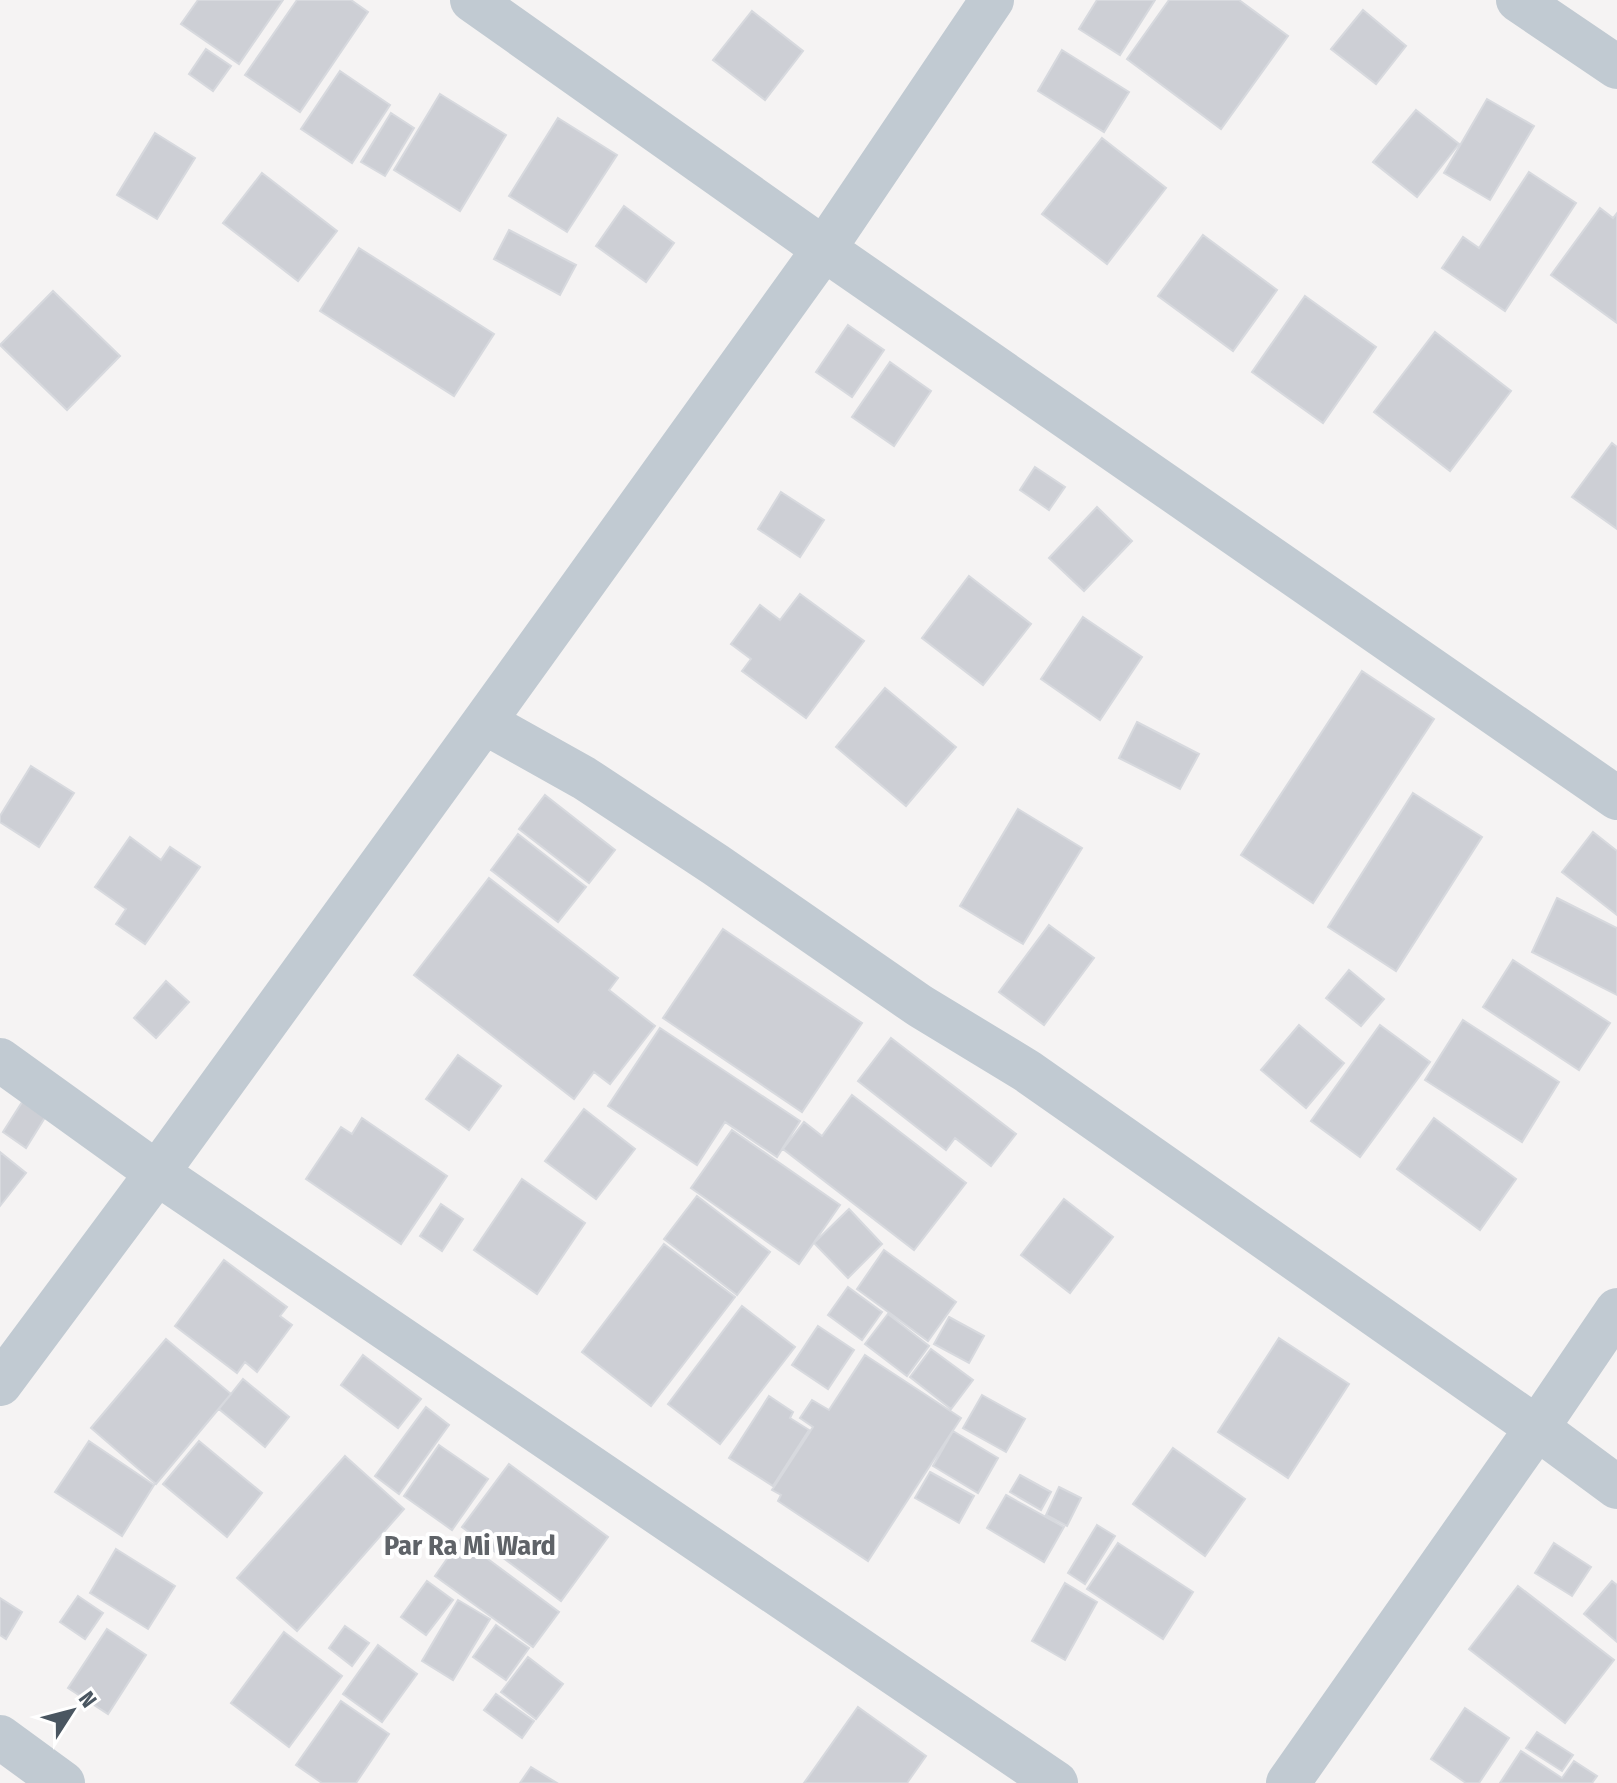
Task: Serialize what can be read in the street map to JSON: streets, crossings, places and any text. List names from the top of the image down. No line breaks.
{"districts":["Par Ra Mi Ward"],"north":"top right"}
